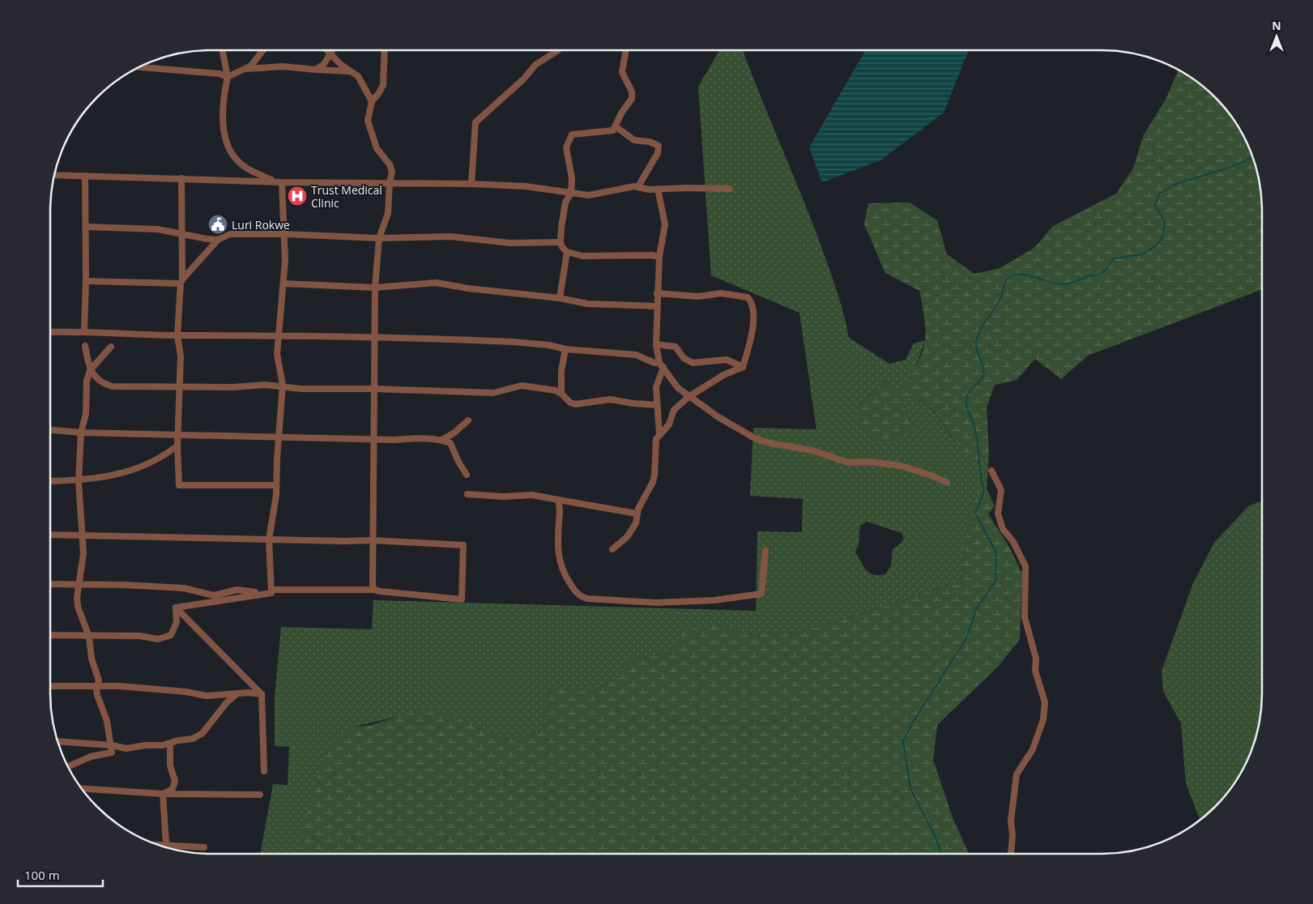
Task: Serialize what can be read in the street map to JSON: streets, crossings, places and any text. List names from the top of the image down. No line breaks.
{"places":{"hospital":["Trust Medical Clinic"],"public building":["Luri Rokwe"]},"scale_bar":"100 m","north":"top"}
